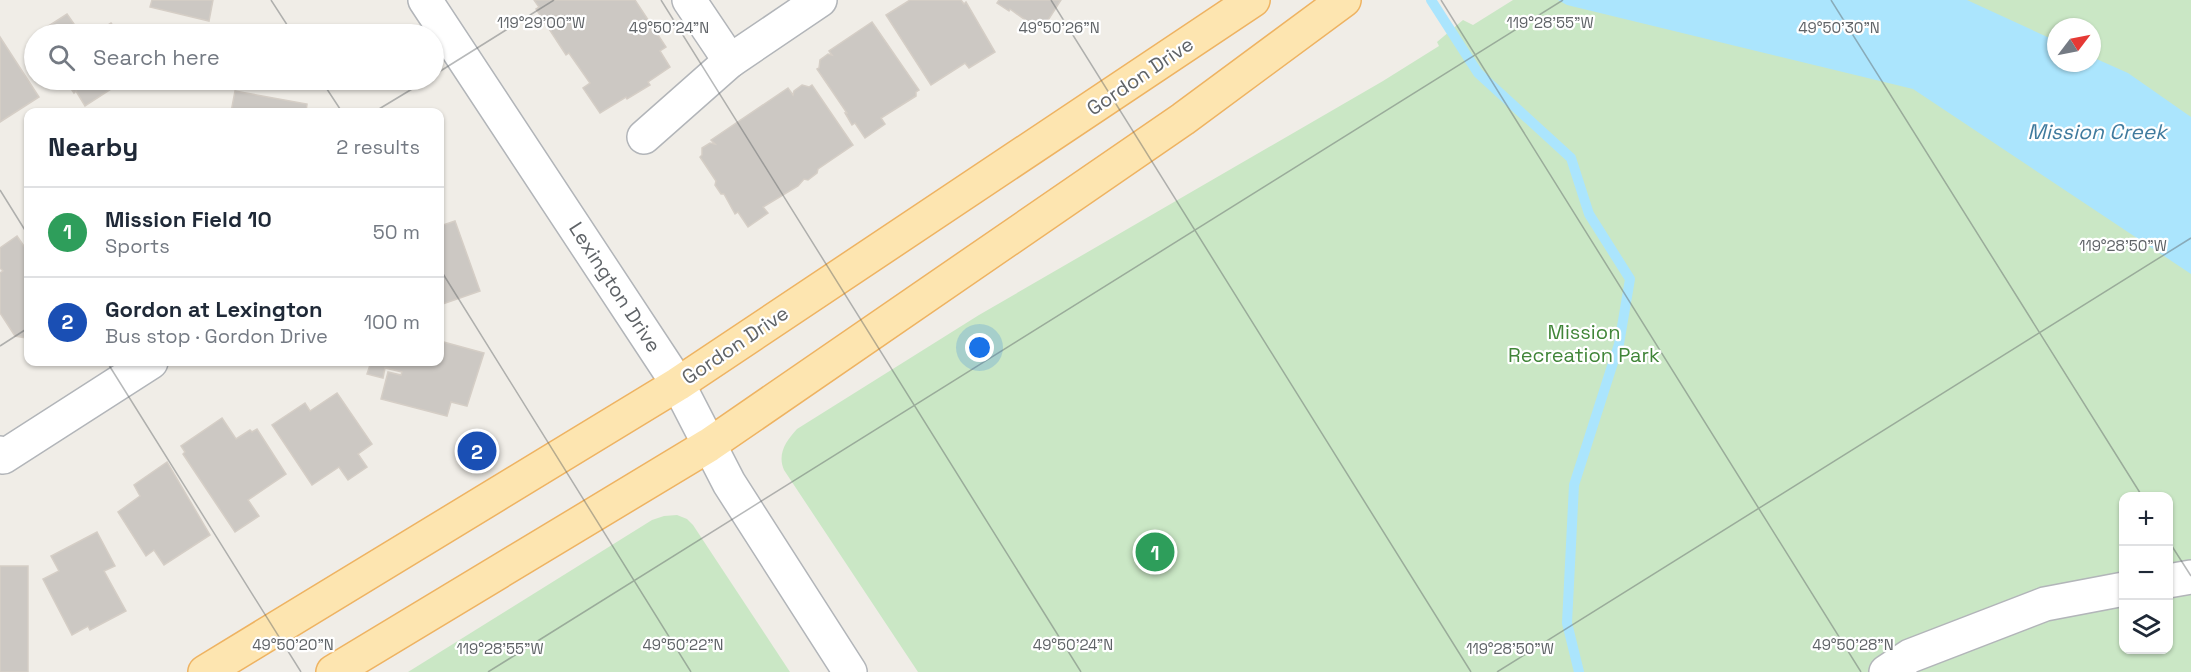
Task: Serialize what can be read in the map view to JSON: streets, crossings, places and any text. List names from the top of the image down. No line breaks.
{"streets":{"main road":["Gordon Drive"],"street":["Lexington Drive"]},"crossings":[["Gordon Drive","Lexington Drive"]],"water":["Mission Creek"],"parks":["Mission Recreation Park"],"north":"top right","page":{"search":"Search here","heading":["Nearby","2 results"],"list":[{"mark":"1","name":"Mission Field 10","note":"Sports","value":"50 m"},{"mark":"2","name":"Gordon at Lexington","note":"Bus stop · Gordon Drive","value":"100 m"}],"pins":["2","1"],"map_buttons":["+","−"]},"coordinates":["119°29'00\"W","119°28'55\"W","49°50'24\"N","49°50'26\"N","49°50'30\"N","119°28'50\"W","49°50'20\"N","49°50'22\"N","49°50'28\"N"]}
